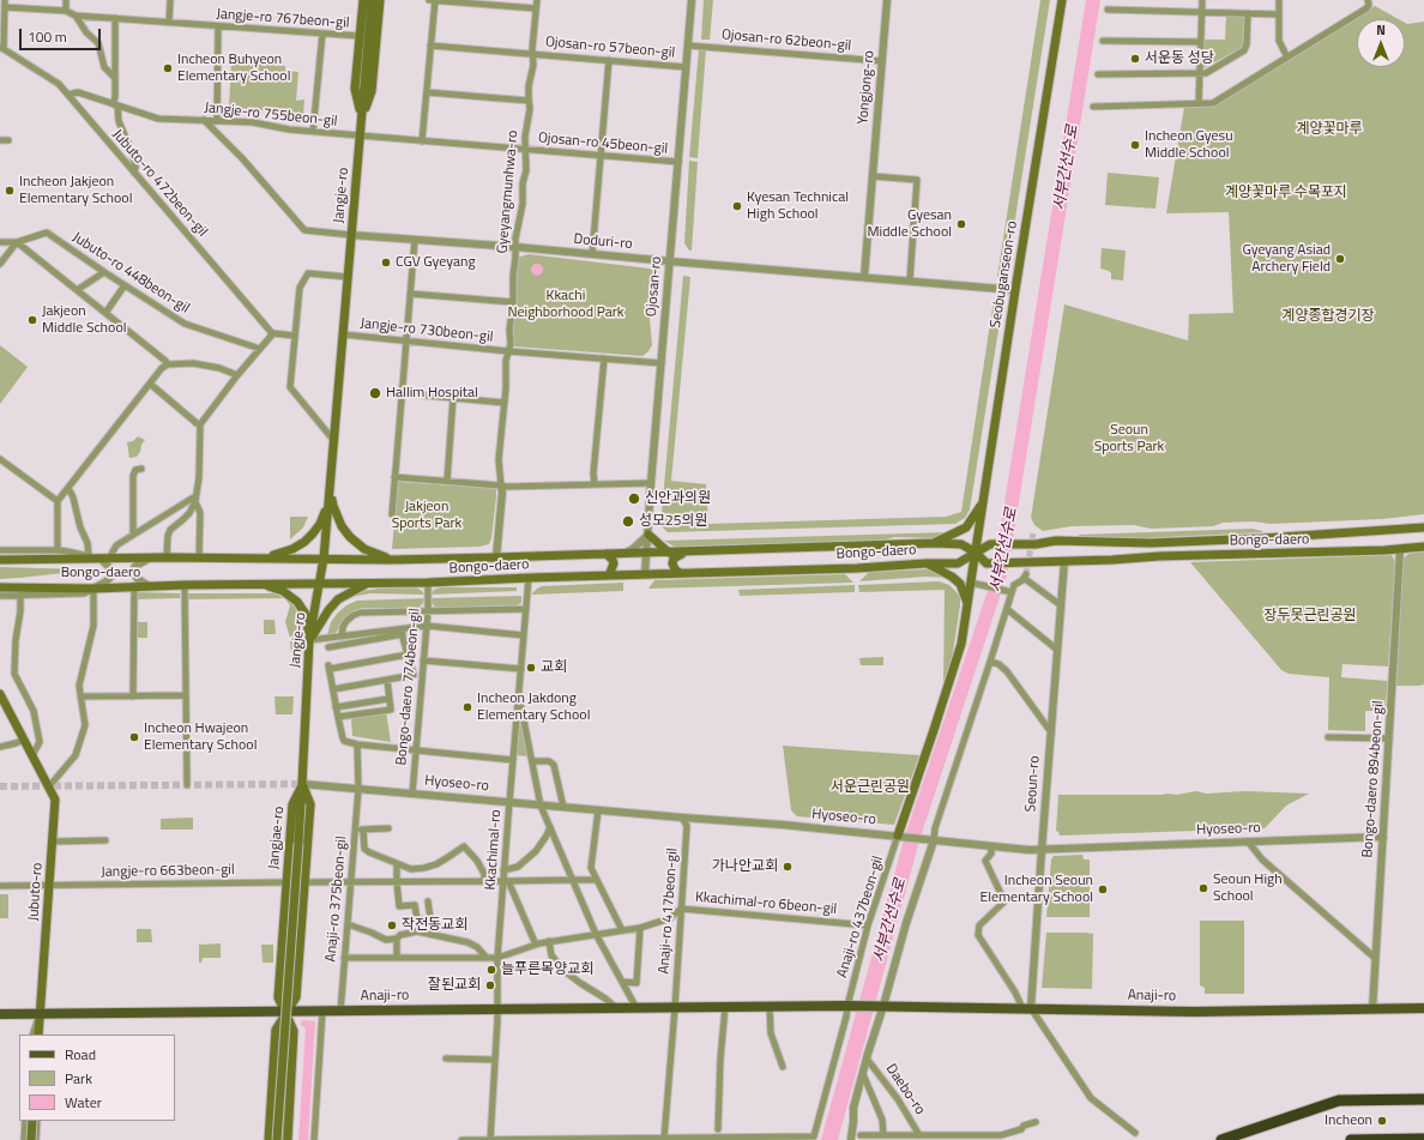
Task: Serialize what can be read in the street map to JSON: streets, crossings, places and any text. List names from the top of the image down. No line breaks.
{"streets":{"main road":["Jangje-ro","Seobuganseon-ro","Bongo-daero","Jangjae-ro","Jubuto-ro","Anaji-ro"],"street":["Jangje-ro 767beon-gil","Ojosan-ro 62beon-gil","Ojosan-ro 57beon-gil","Yongjong-ro","Jangje-ro 755beon-gil","Ojosan-ro 45beon-gil","Jubuto-ro 472beon-gil","Gyeyangmunhwa-ro","Doduri-ro","Jubuto-ro 448beon-gil","Ojosan-ro","Jangje-ro 730beon-gil","Bongo-daero 774beon-gil","Bongo-daero 894beon-gil","Hyoseo-ro","Seoun-ro","Kkachimal-ro","Jangje-ro 663beon-gil","Anaji-ro 375beon-gil","Kkachimal-ro 6beon-gil","Anaji-ro 417beon-gil","Anaji-ro 437beon-gil","Daebo-ro"]},"crossings":[["Jangje-ro 767beon-gil","Jangje-ro"],["Ojosan-ro 62beon-gil","Yongjong-ro"],["Ojosan-ro 62beon-gil","Ojosan-ro"],["Ojosan-ro 57beon-gil","Gyeyangmunhwa-ro"],["Ojosan-ro 57beon-gil","Ojosan-ro"],["Yongjong-ro","Doduri-ro"],["Jangje-ro 755beon-gil","Ojosan-ro 45beon-gil"],["Jangje-ro 755beon-gil","Jubuto-ro 472beon-gil"],["Jangje-ro 755beon-gil","Jangje-ro"],["Ojosan-ro 45beon-gil","Gyeyangmunhwa-ro"],["Ojosan-ro 45beon-gil","Ojosan-ro"],["Gyeyangmunhwa-ro","Doduri-ro"],["Gyeyangmunhwa-ro","Jangje-ro 730beon-gil"],["Gyeyangmunhwa-ro","Bongo-daero"],["Jangje-ro","Doduri-ro"],["Jangje-ro","Jangje-ro 730beon-gil"],["Jangje-ro","Bongo-daero"],["Jangje-ro","Hyoseo-ro"],["Jangje-ro","Jangjae-ro"],["Doduri-ro","Seobuganseon-ro"],["Doduri-ro","Ojosan-ro"],["Seobuganseon-ro","Bongo-daero"],["Seobuganseon-ro","Hyoseo-ro"],["Seobuganseon-ro","Anaji-ro 437beon-gil"],["Ojosan-ro","Jangje-ro 730beon-gil"],["Ojosan-ro","Bongo-daero"],["Bongo-daero","Bongo-daero 774beon-gil"],["Bongo-daero","Bongo-daero 894beon-gil"],["Bongo-daero","Seoun-ro"],["Bongo-daero","Kkachimal-ro"],["Bongo-daero 774beon-gil","Hyoseo-ro"],["Bongo-daero 894beon-gil","Hyoseo-ro"],["Bongo-daero 894beon-gil","Anaji-ro"],["Hyoseo-ro","Seoun-ro"],["Hyoseo-ro","Jangjae-ro"],["Hyoseo-ro","Kkachimal-ro"],["Hyoseo-ro","Anaji-ro 375beon-gil"],["Hyoseo-ro","Anaji-ro 417beon-gil"],["Hyoseo-ro","Anaji-ro 437beon-gil"],["Hyoseo-ro","Daebo-ro"],["Seoun-ro","Anaji-ro"],["Jangjae-ro","Jangje-ro 663beon-gil"],["Jangjae-ro","Anaji-ro"],["Kkachimal-ro","Kkachimal-ro 6beon-gil"],["Kkachimal-ro","Anaji-ro"],["Jangje-ro 663beon-gil","Jubuto-ro"],["Jubuto-ro","Anaji-ro"],["Anaji-ro 375beon-gil","Kkachimal-ro 6beon-gil"],["Anaji-ro 375beon-gil","Anaji-ro"],["Kkachimal-ro 6beon-gil","Anaji-ro 417beon-gil"],["Kkachimal-ro 6beon-gil","Anaji-ro 437beon-gil"],["Anaji-ro 417beon-gil","Anaji-ro 437beon-gil"],["Anaji-ro 417beon-gil","Anaji-ro"],["Anaji-ro 437beon-gil","Anaji-ro"],["Anaji-ro","Daebo-ro"]],"water":["서부간선수로"],"parks":["계양꽃마루","계양꽃마루 수목포지","Kkachi Neighborhood Park","계양종합경기장","Seoun Sports Park","Jakjeon Sports Park","장두못근린공원","서운근린공원"],"places":["서운동 성당","Incheon Buhyeon Elementary School","Incheon Gyesu Middle School","Incheon Jakjeon Elementary School","Kyesan Technical High School","Gyesan Middle School","Gyeyang Asiad Archery Field","CGV Gyeyang","Jakjeon Middle School","Hallim Hospital","신안과의원","성모25의원","교회","Incheon Jakdong Elementary School","Incheon Hwajeon Elementary School","가나안교회","Seoun High School","Incheon Seoun Elementary School","작전동교회","늘푸른목양교회","잘된교회","Incheon"],"legend":["Road","Park","Water"],"scale_bar":"100 m","north":"top"}
